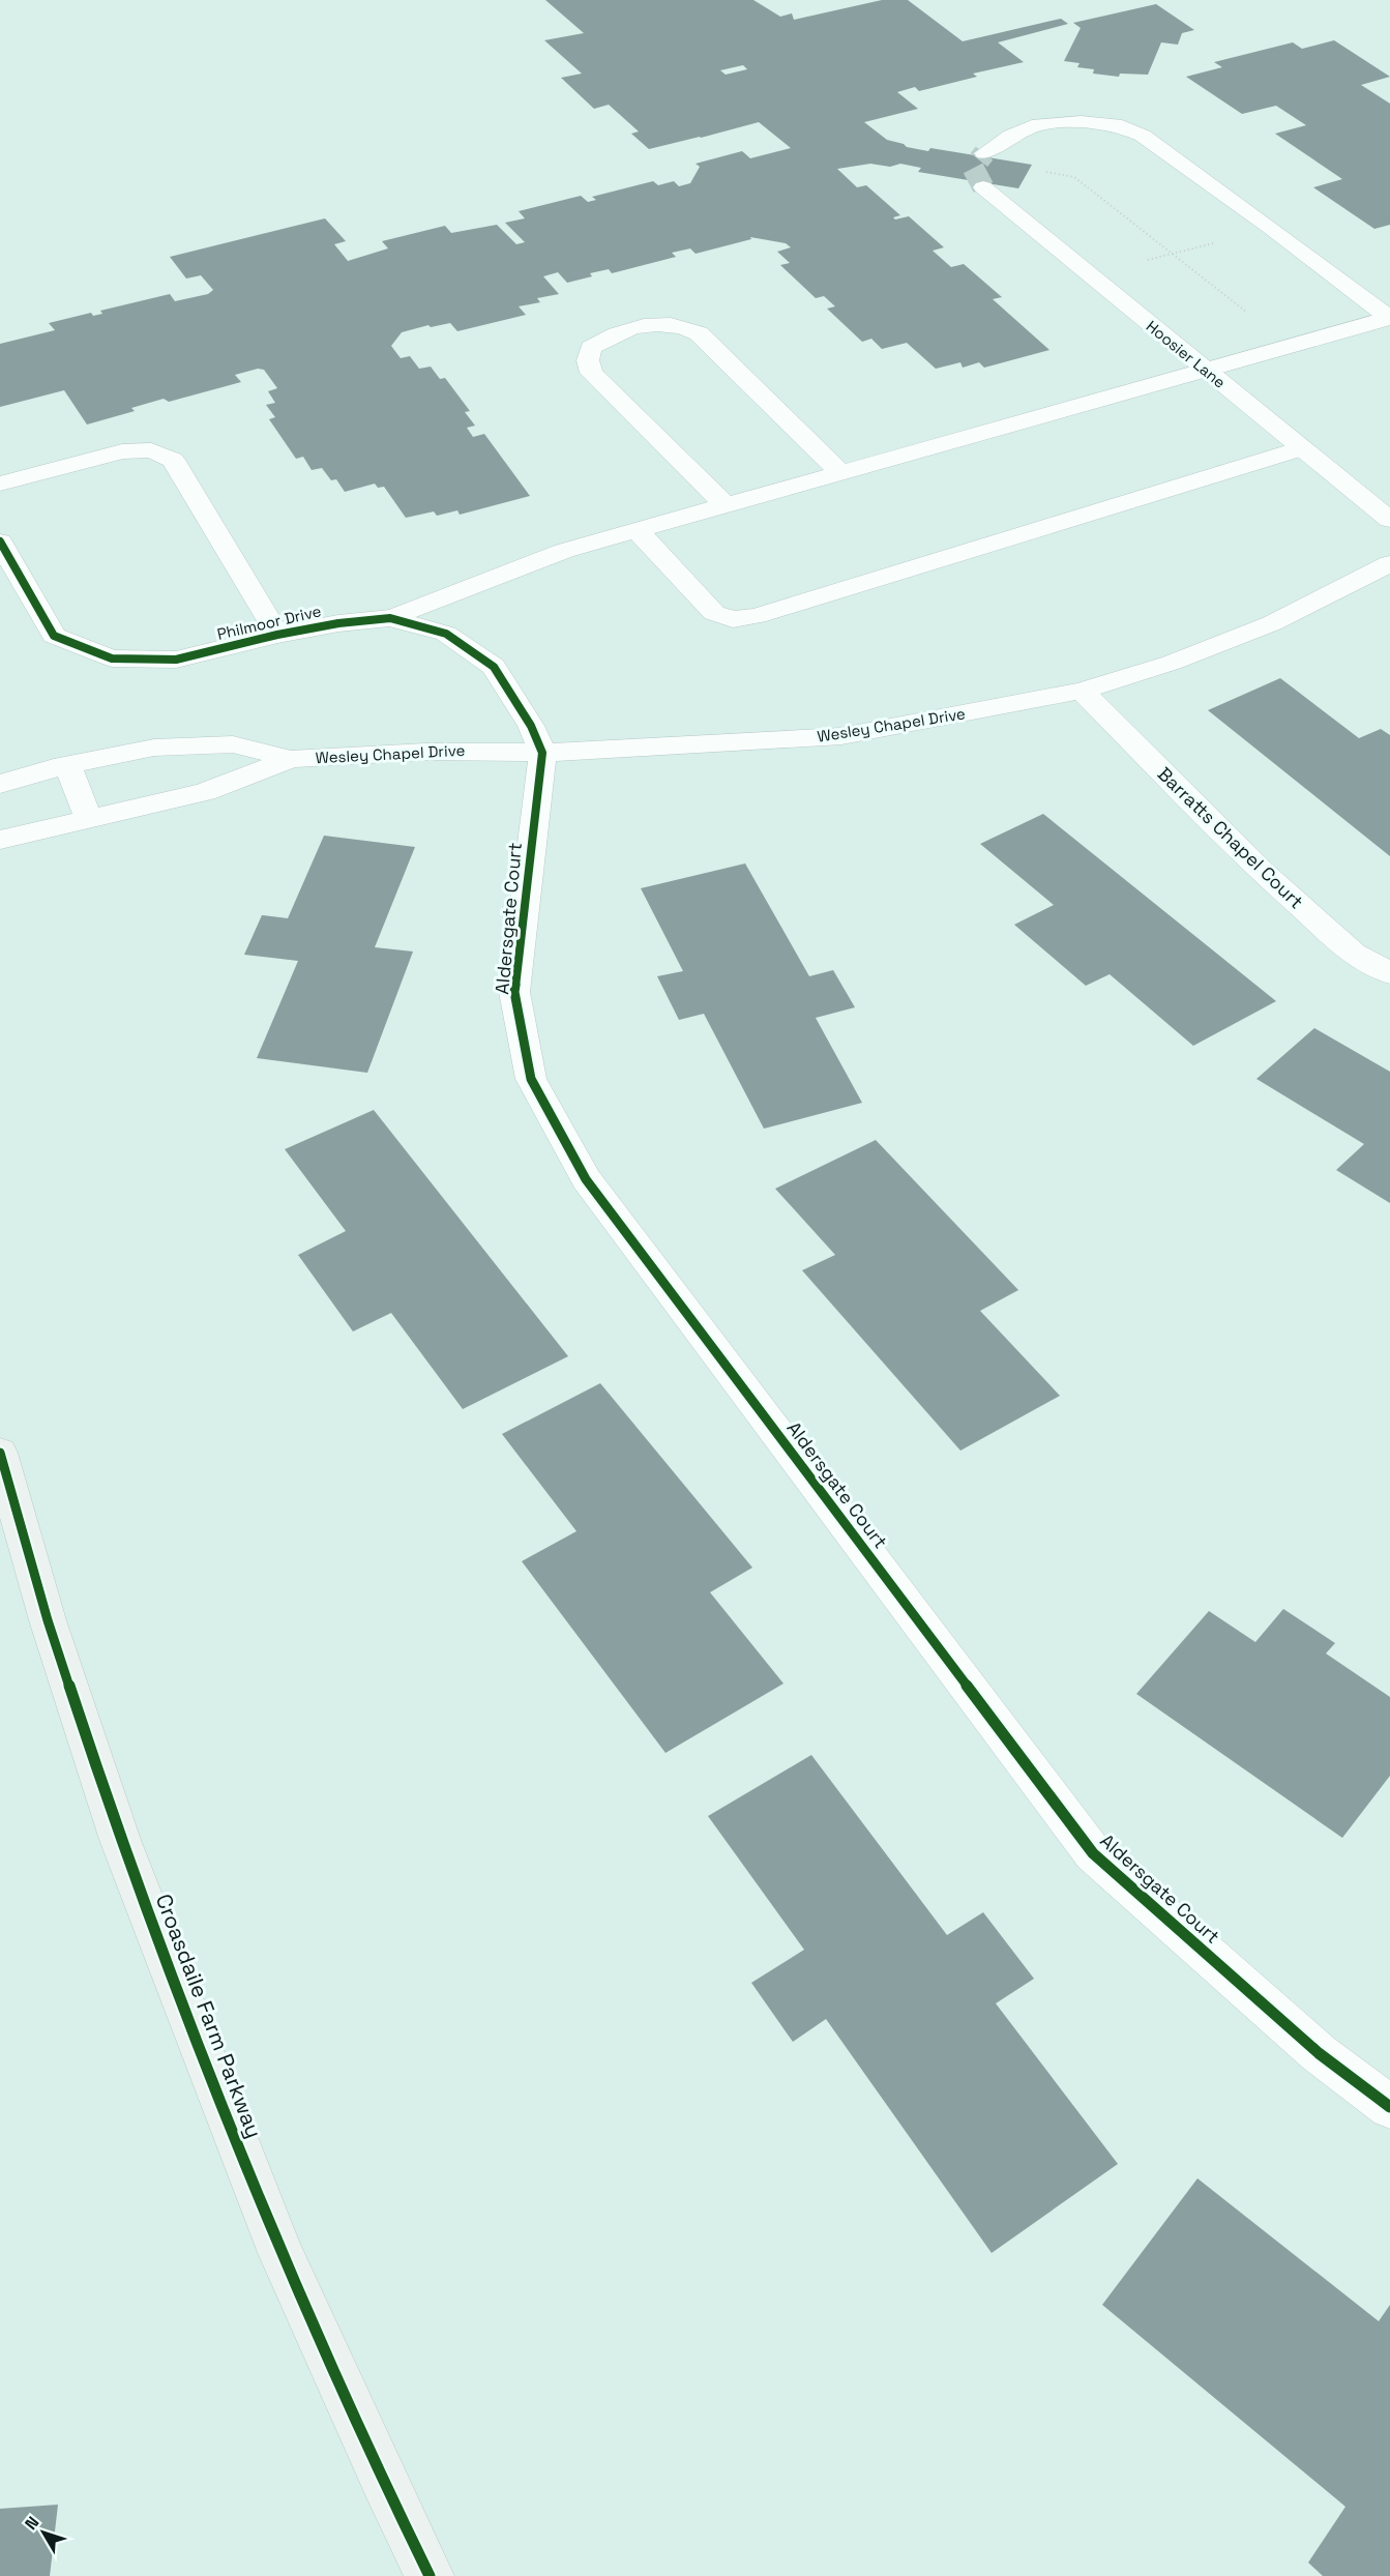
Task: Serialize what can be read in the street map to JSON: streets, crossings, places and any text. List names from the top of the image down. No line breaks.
{"streets":{"street":["Hoosier Lane","Philmoor Drive","Wesley Chapel Drive","Barratts Chapel Court","Aldersgate Court","Croasdaile Farm Parkway"]},"crossings":[["Philmoor Drive","Wesley Chapel Drive"],["Philmoor Drive","Aldersgate Court"],["Wesley Chapel Drive","Barratts Chapel Court"],["Wesley Chapel Drive","Aldersgate Court"]],"north":"top left"}
